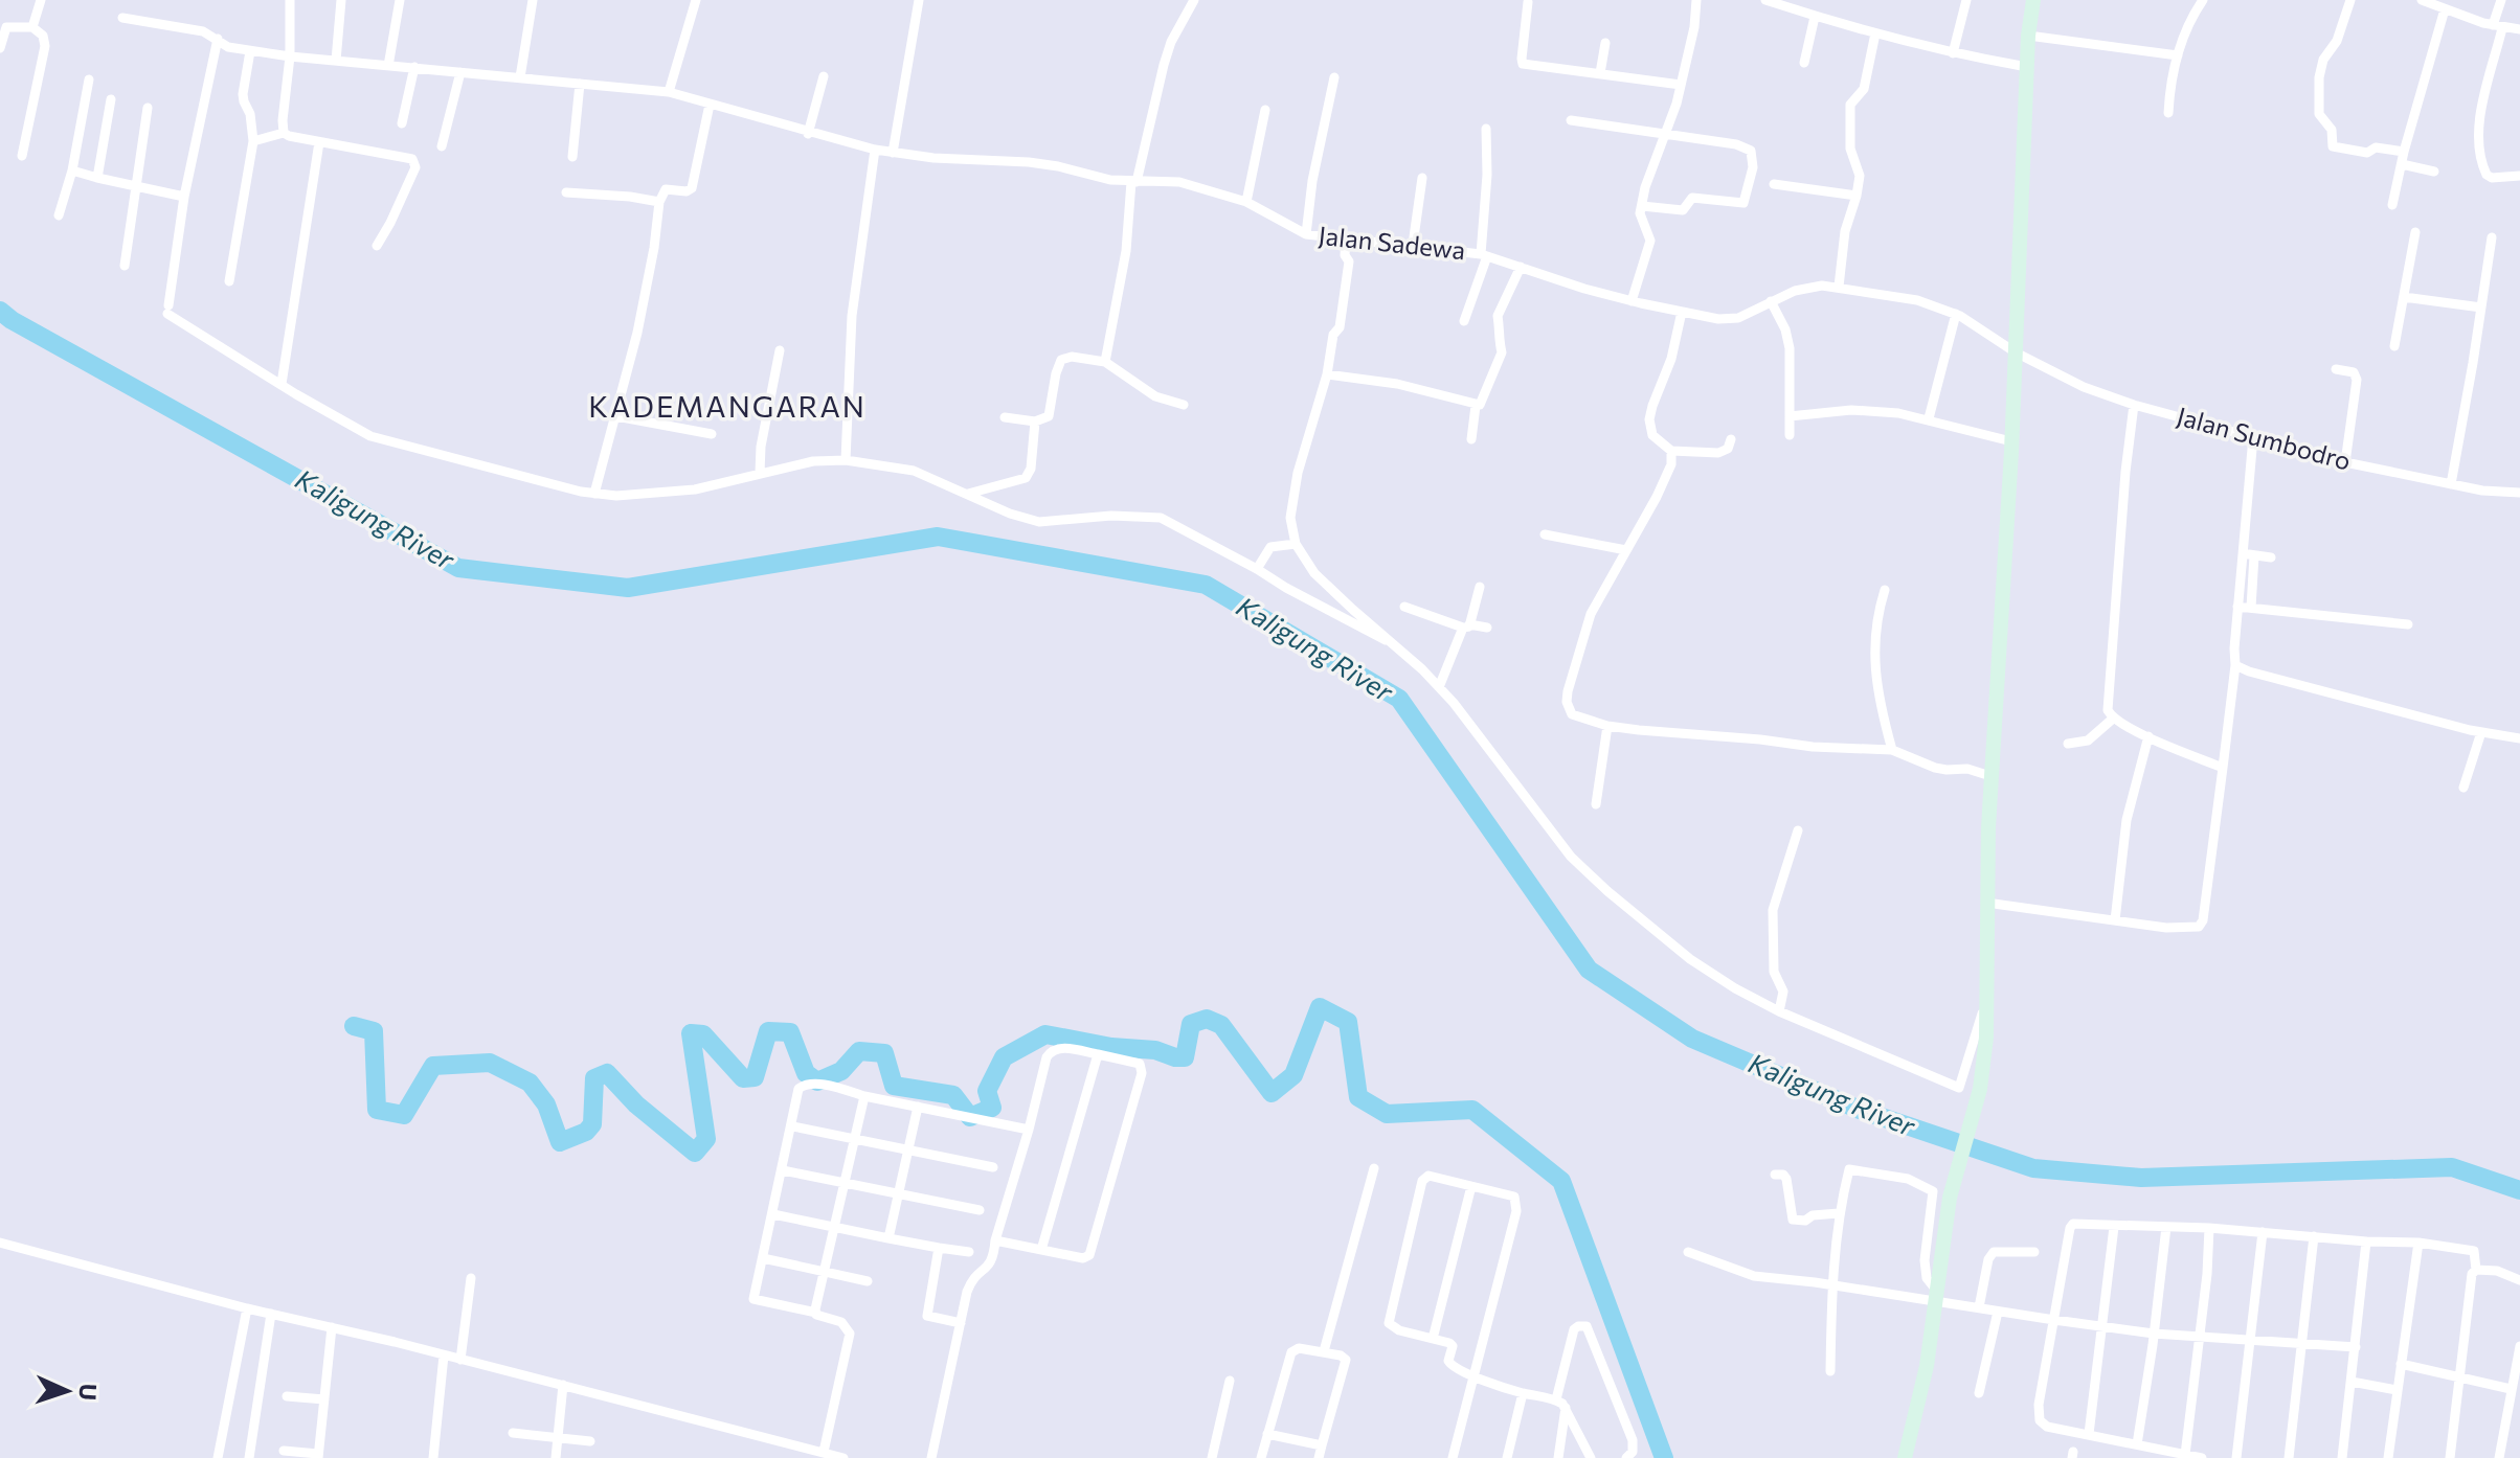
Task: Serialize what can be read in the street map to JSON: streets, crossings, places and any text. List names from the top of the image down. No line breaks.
{"streets":{"street":["Jalan Sadewa","Jalan Sumbodro"]},"crossings":[["Jalan Sadewa","Jalan Sumbodro"]],"districts":["KADEMANGARAN"],"water":["Kaligung River"],"north":"right"}
